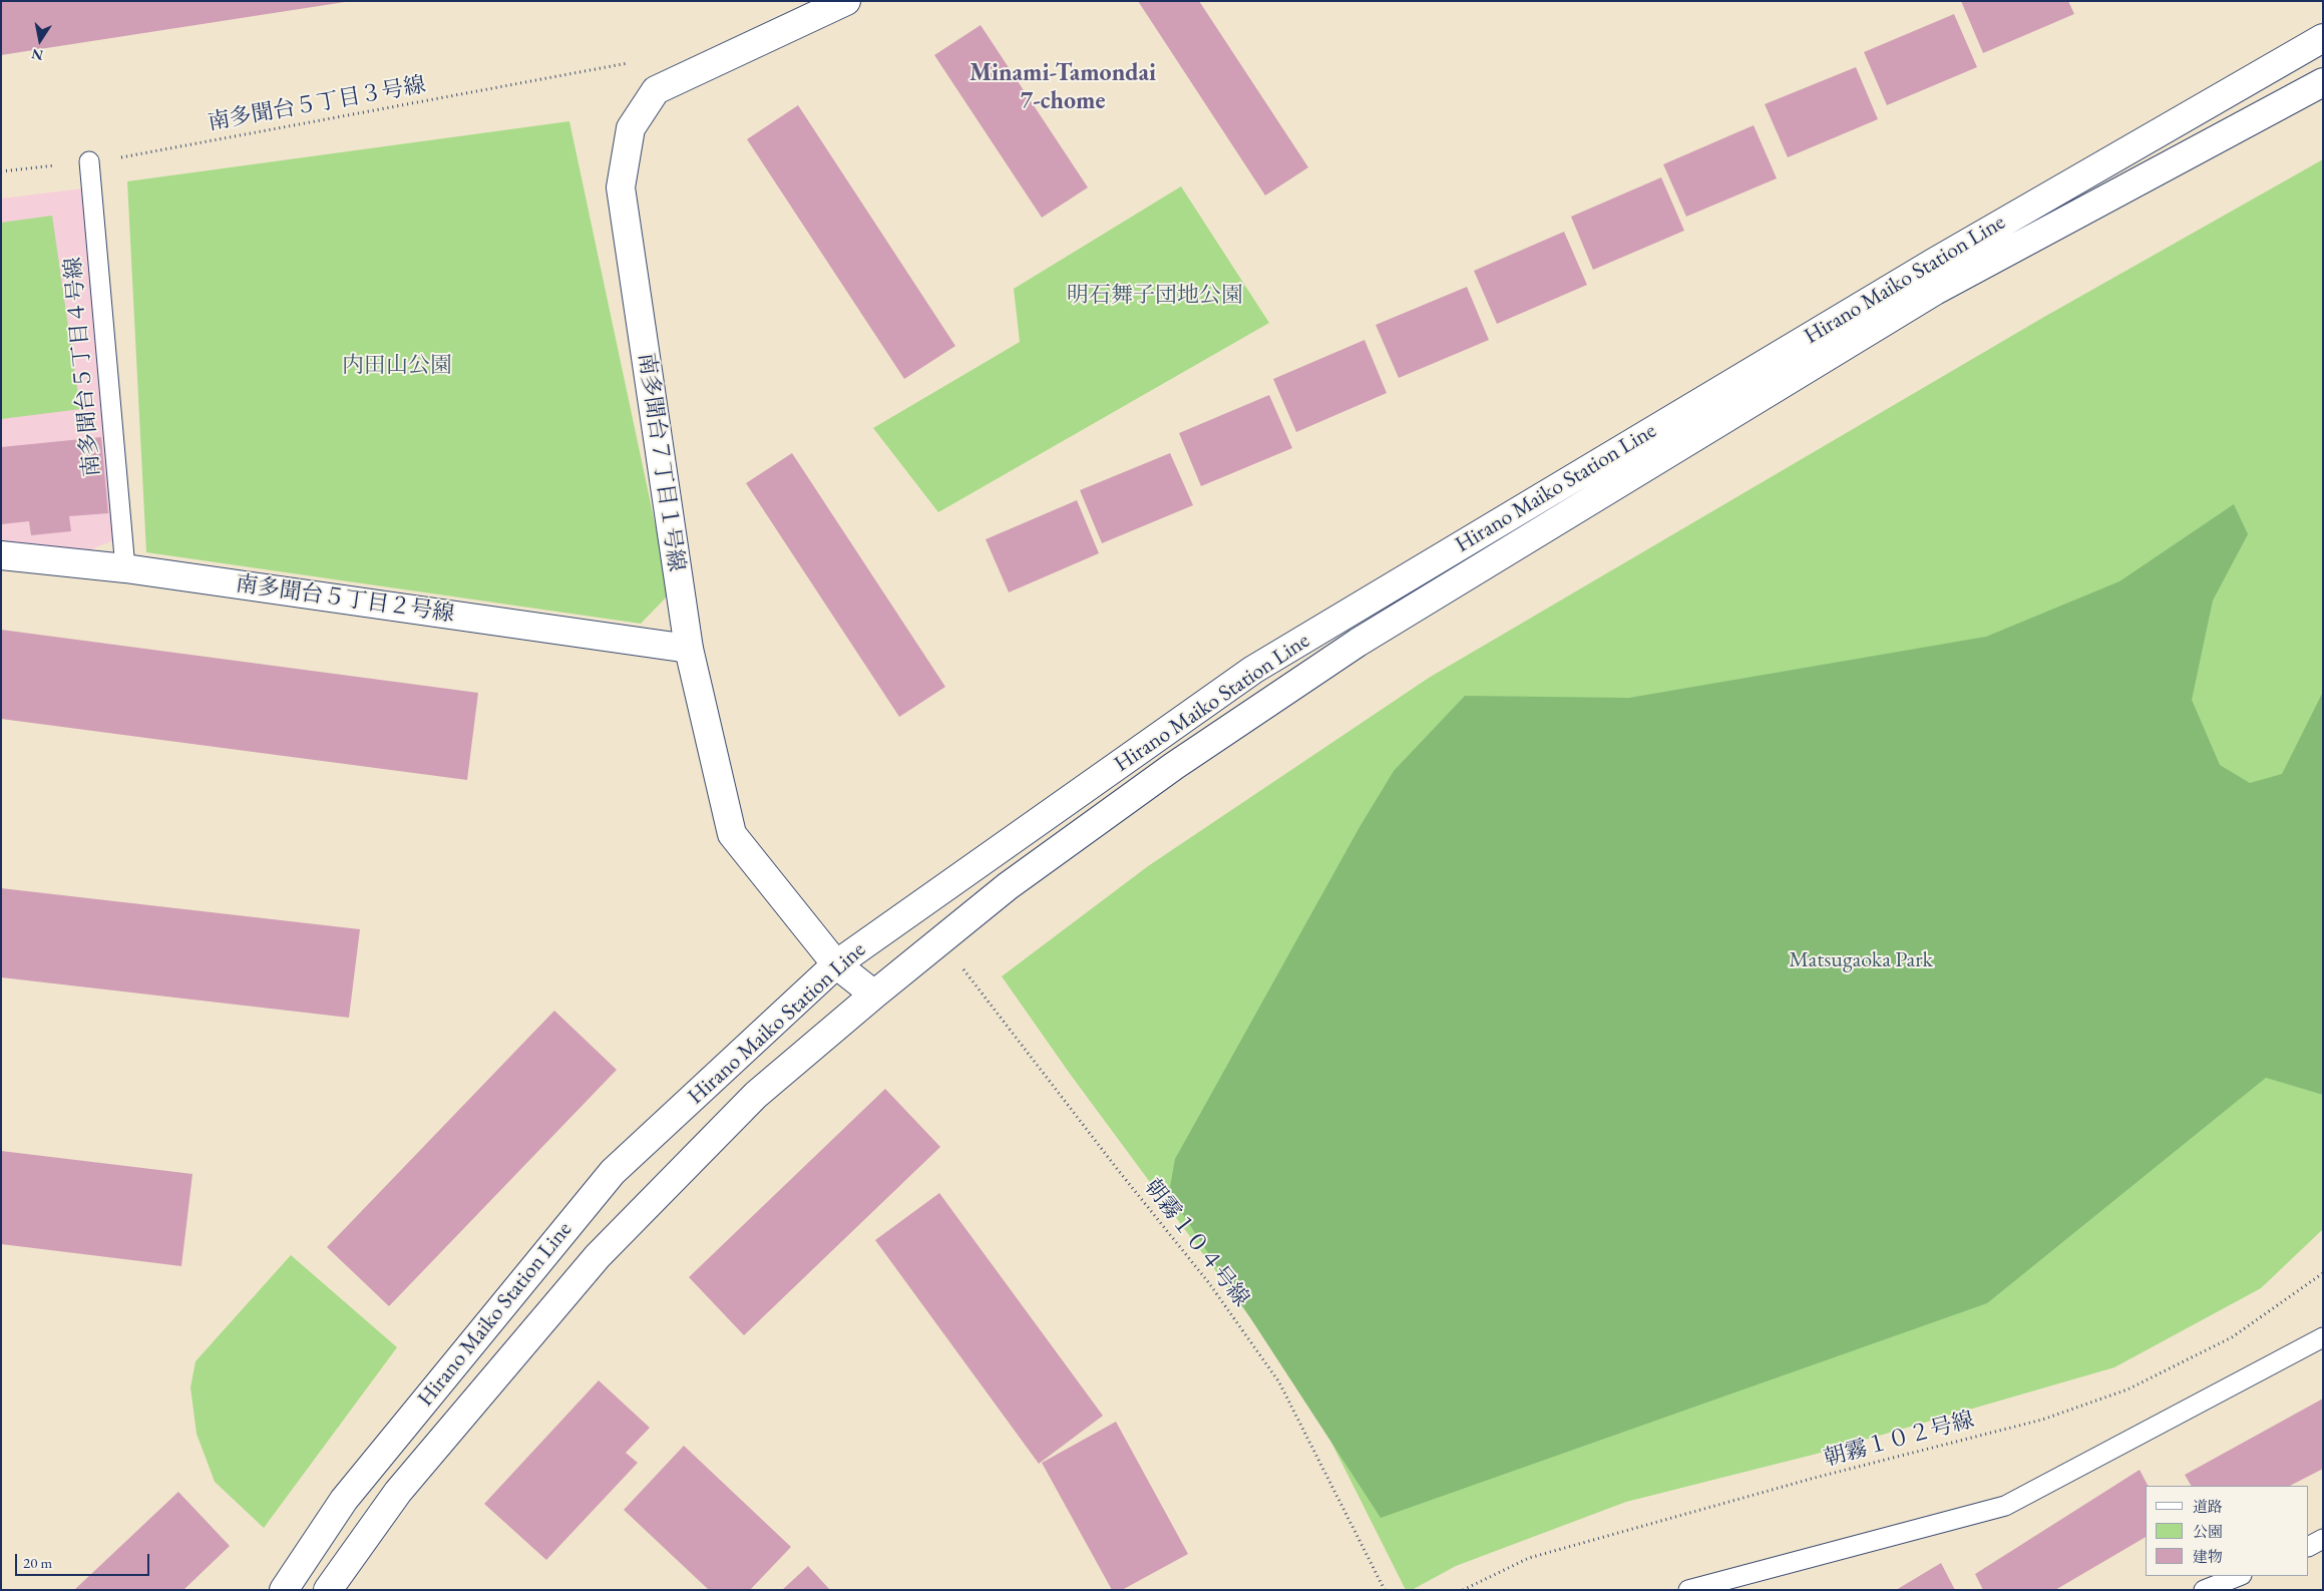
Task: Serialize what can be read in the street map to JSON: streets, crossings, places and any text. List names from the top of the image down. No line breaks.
{"streets":{"main road":["Hirano Maiko Station Line","南多聞台７丁目１号線","南多聞台５丁目２号線"],"lane":["南多聞台５丁目４号線"],"path":["南多聞台５丁目３号線","朝霧１０４号線","朝霧１０２号線"]},"crossings":[["南多聞台５丁目３号線","南多聞台５丁目４号線"],["Hirano Maiko Station Line","南多聞台７丁目１号線"],["Hirano Maiko Station Line","朝霧１０４号線"],["南多聞台５丁目４号線","南多聞台５丁目２号線"],["南多聞台７丁目１号線","南多聞台５丁目２号線"]],"districts":["Minami-Tamondai 7-chome"],"parks":["明石舞子団地公園","内田山公園","Matsugaoka Park"],"legend":["道路","公園","建物"],"scale_bar":"20 m","north":"bottom"}
